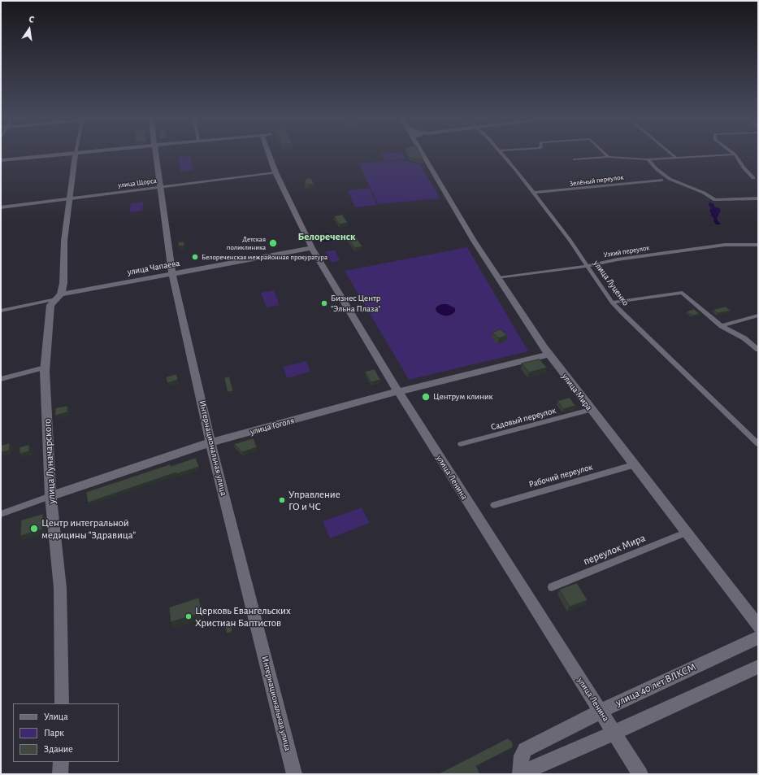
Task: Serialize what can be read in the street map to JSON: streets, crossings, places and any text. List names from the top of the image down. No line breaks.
{"streets":{"street":["Зелёный переулок","улица Щорса","Узкий переулок","улица Чапаева","улица Луценко","улица Мира","Садовый переулок","улица Гоголя","Интернациональная улица","улица Луначарского","Рабочий переулок","улица Ленина","переулок Мира","улица 40 лет ВЛКСМ"]},"crossings":[["Зелёный переулок","улица Луценко"],["улица Щорса","Интернациональная улица"],["улица Щорса","улица Луначарского"],["улица Щорса","улица Ленина"],["Узкий переулок","улица Луценко"],["Узкий переулок","улица Мира"],["улица Чапаева","Интернациональная улица"],["улица Чапаева","улица Луначарского"],["улица Чапаева","улица Ленина"],["улица Мира","Садовый переулок"],["улица Мира","улица Гоголя"],["улица Мира","Рабочий переулок"],["улица Мира","переулок Мира"],["улица Гоголя","Интернациональная улица"],["улица Гоголя","улица Луначарского"],["улица Гоголя","улица Ленина"],["улица Ленина","улица 40 лет ВЛКСМ"]],"districts":["Белореченск"],"places":["Детская поликлиника","Белореченская межрайонная прокуратура","Бизнес Центр \"Эльна Плаза\"","Центрум клиник","Управление ГО и ЧС","Центр интегральной медицины \"Здравица\"","Церковь Евангельских Христиан Баптистов"],"legend":["Улица","Парк","Здание"],"north":"top"}
